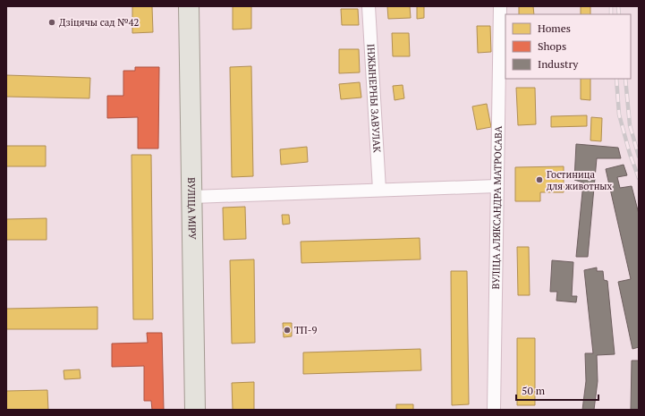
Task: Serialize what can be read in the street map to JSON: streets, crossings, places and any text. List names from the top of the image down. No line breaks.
{"streets":{"main road":["ВУЛІЦА МІРУ"],"street":["ІНЖЫНЕРНЫ ЗАВУЛАК","ВУЛІЦА АЛЯКСАНДРА МАТРОСАВА"]},"places":["Дзіцячы сад №42","Гостиница для животных","ТП-9"],"legend":["Homes","Shops","Industry"],"scale_bar":"50 m"}
